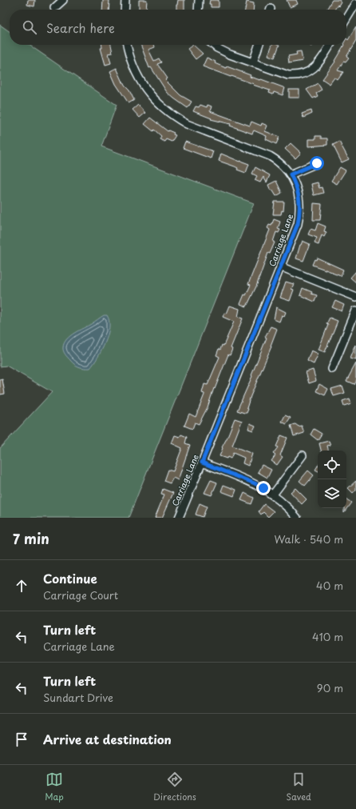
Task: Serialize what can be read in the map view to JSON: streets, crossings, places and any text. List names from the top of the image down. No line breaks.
{"streets":{"street":["Carriage Lane"]},"page":{"search":"Search here","heading":["7 min","Walk · 540 m"],"list":[["Continue","Carriage Court","40 m"],["Turn left","Carriage Lane","410 m"],["Turn left","Sundart Drive","90 m"],"Arrive at destination"],"nav":["Map","Directions","Saved"]}}
